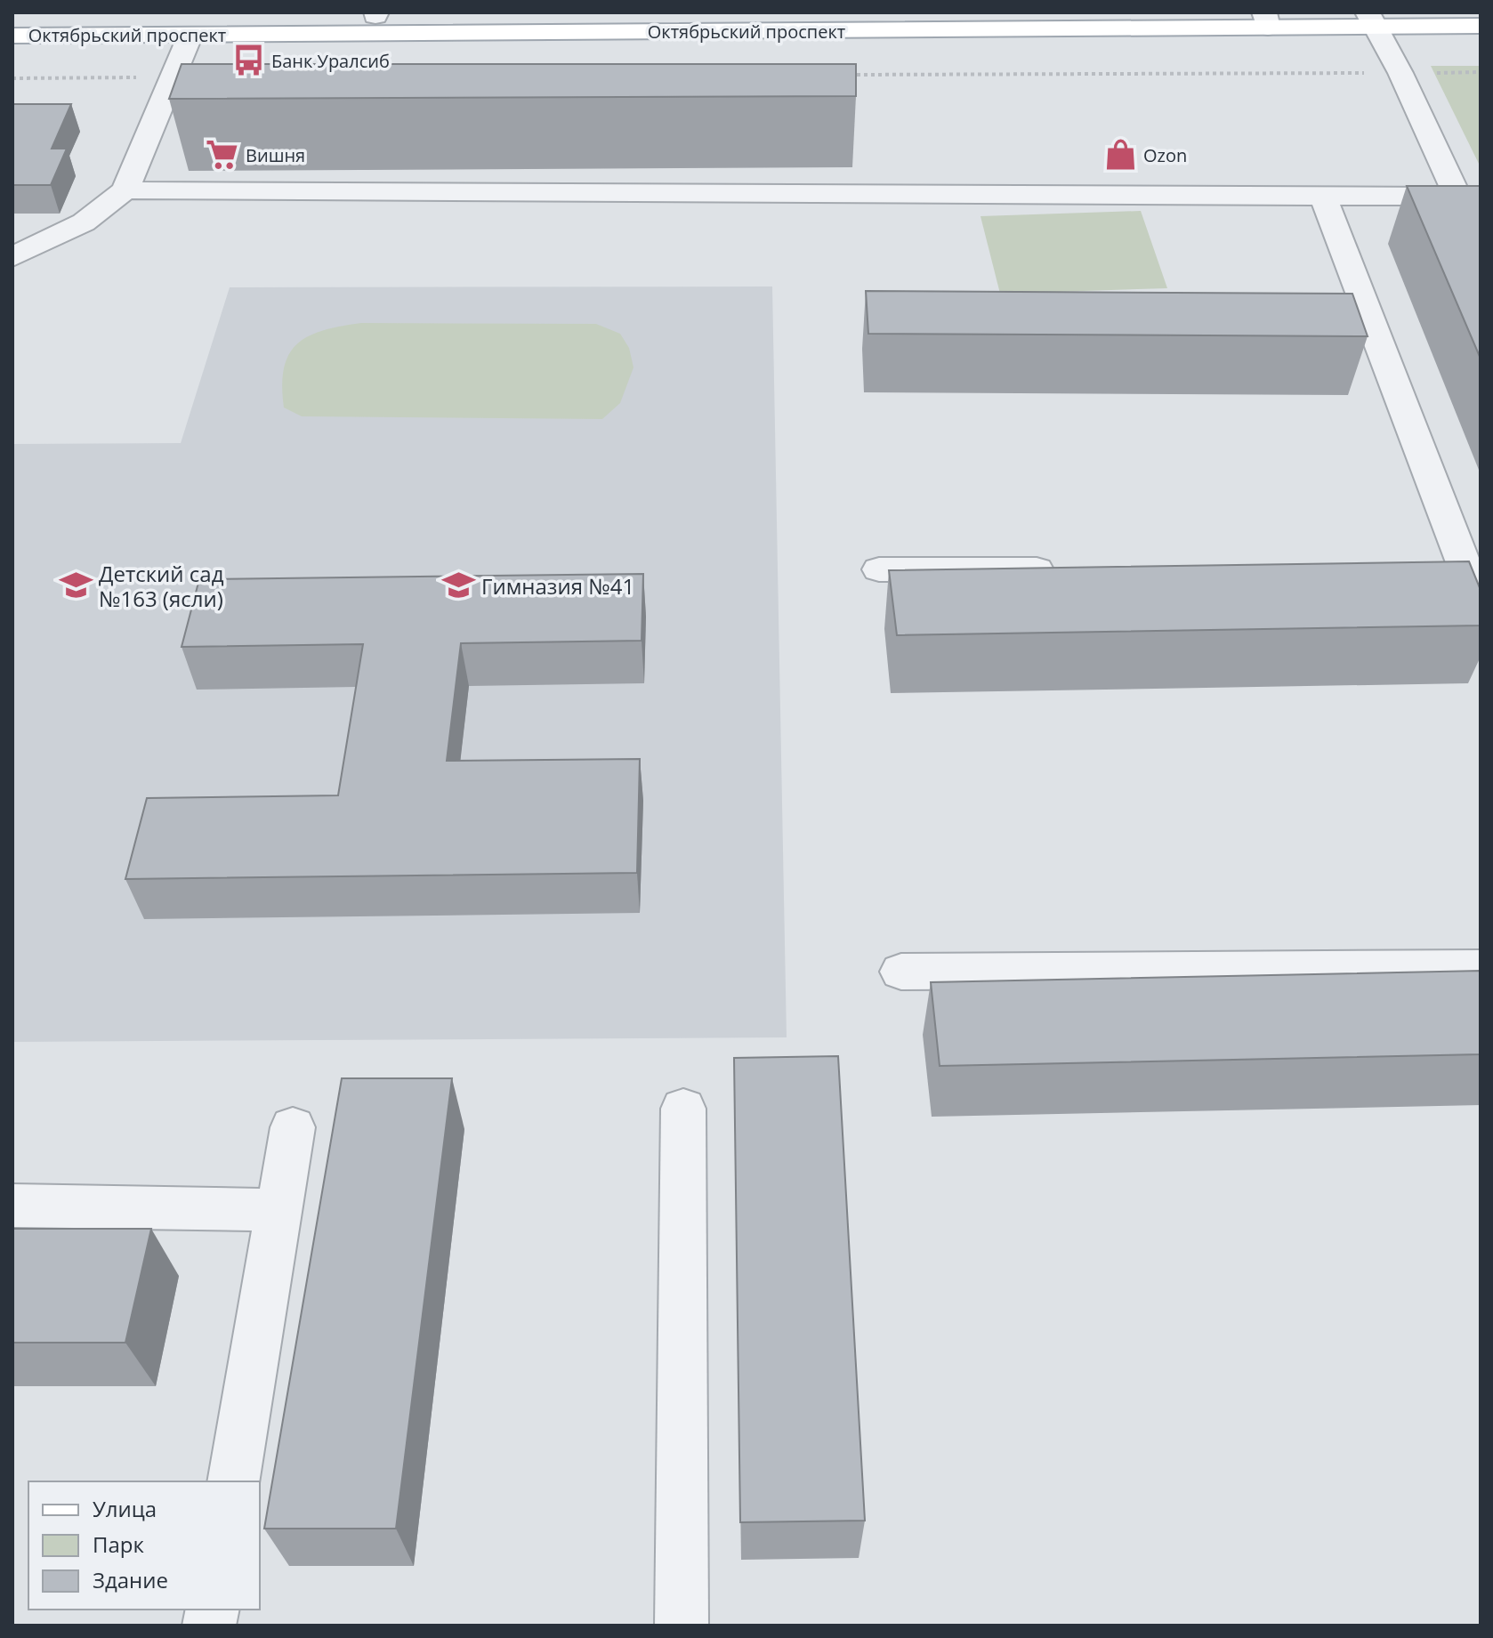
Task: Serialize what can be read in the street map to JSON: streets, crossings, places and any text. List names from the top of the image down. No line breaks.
{"streets":{"main road":["Октябрьский проспект"]},"places":{"bus stop":["Банк Уралсиб"],"supermarket":["Вишня"],"shop":["Ozon"],"school or university":["Детский сад №163 (ясли)","Гимназия №41"]},"legend":["Улица","Парк","Здание"]}
